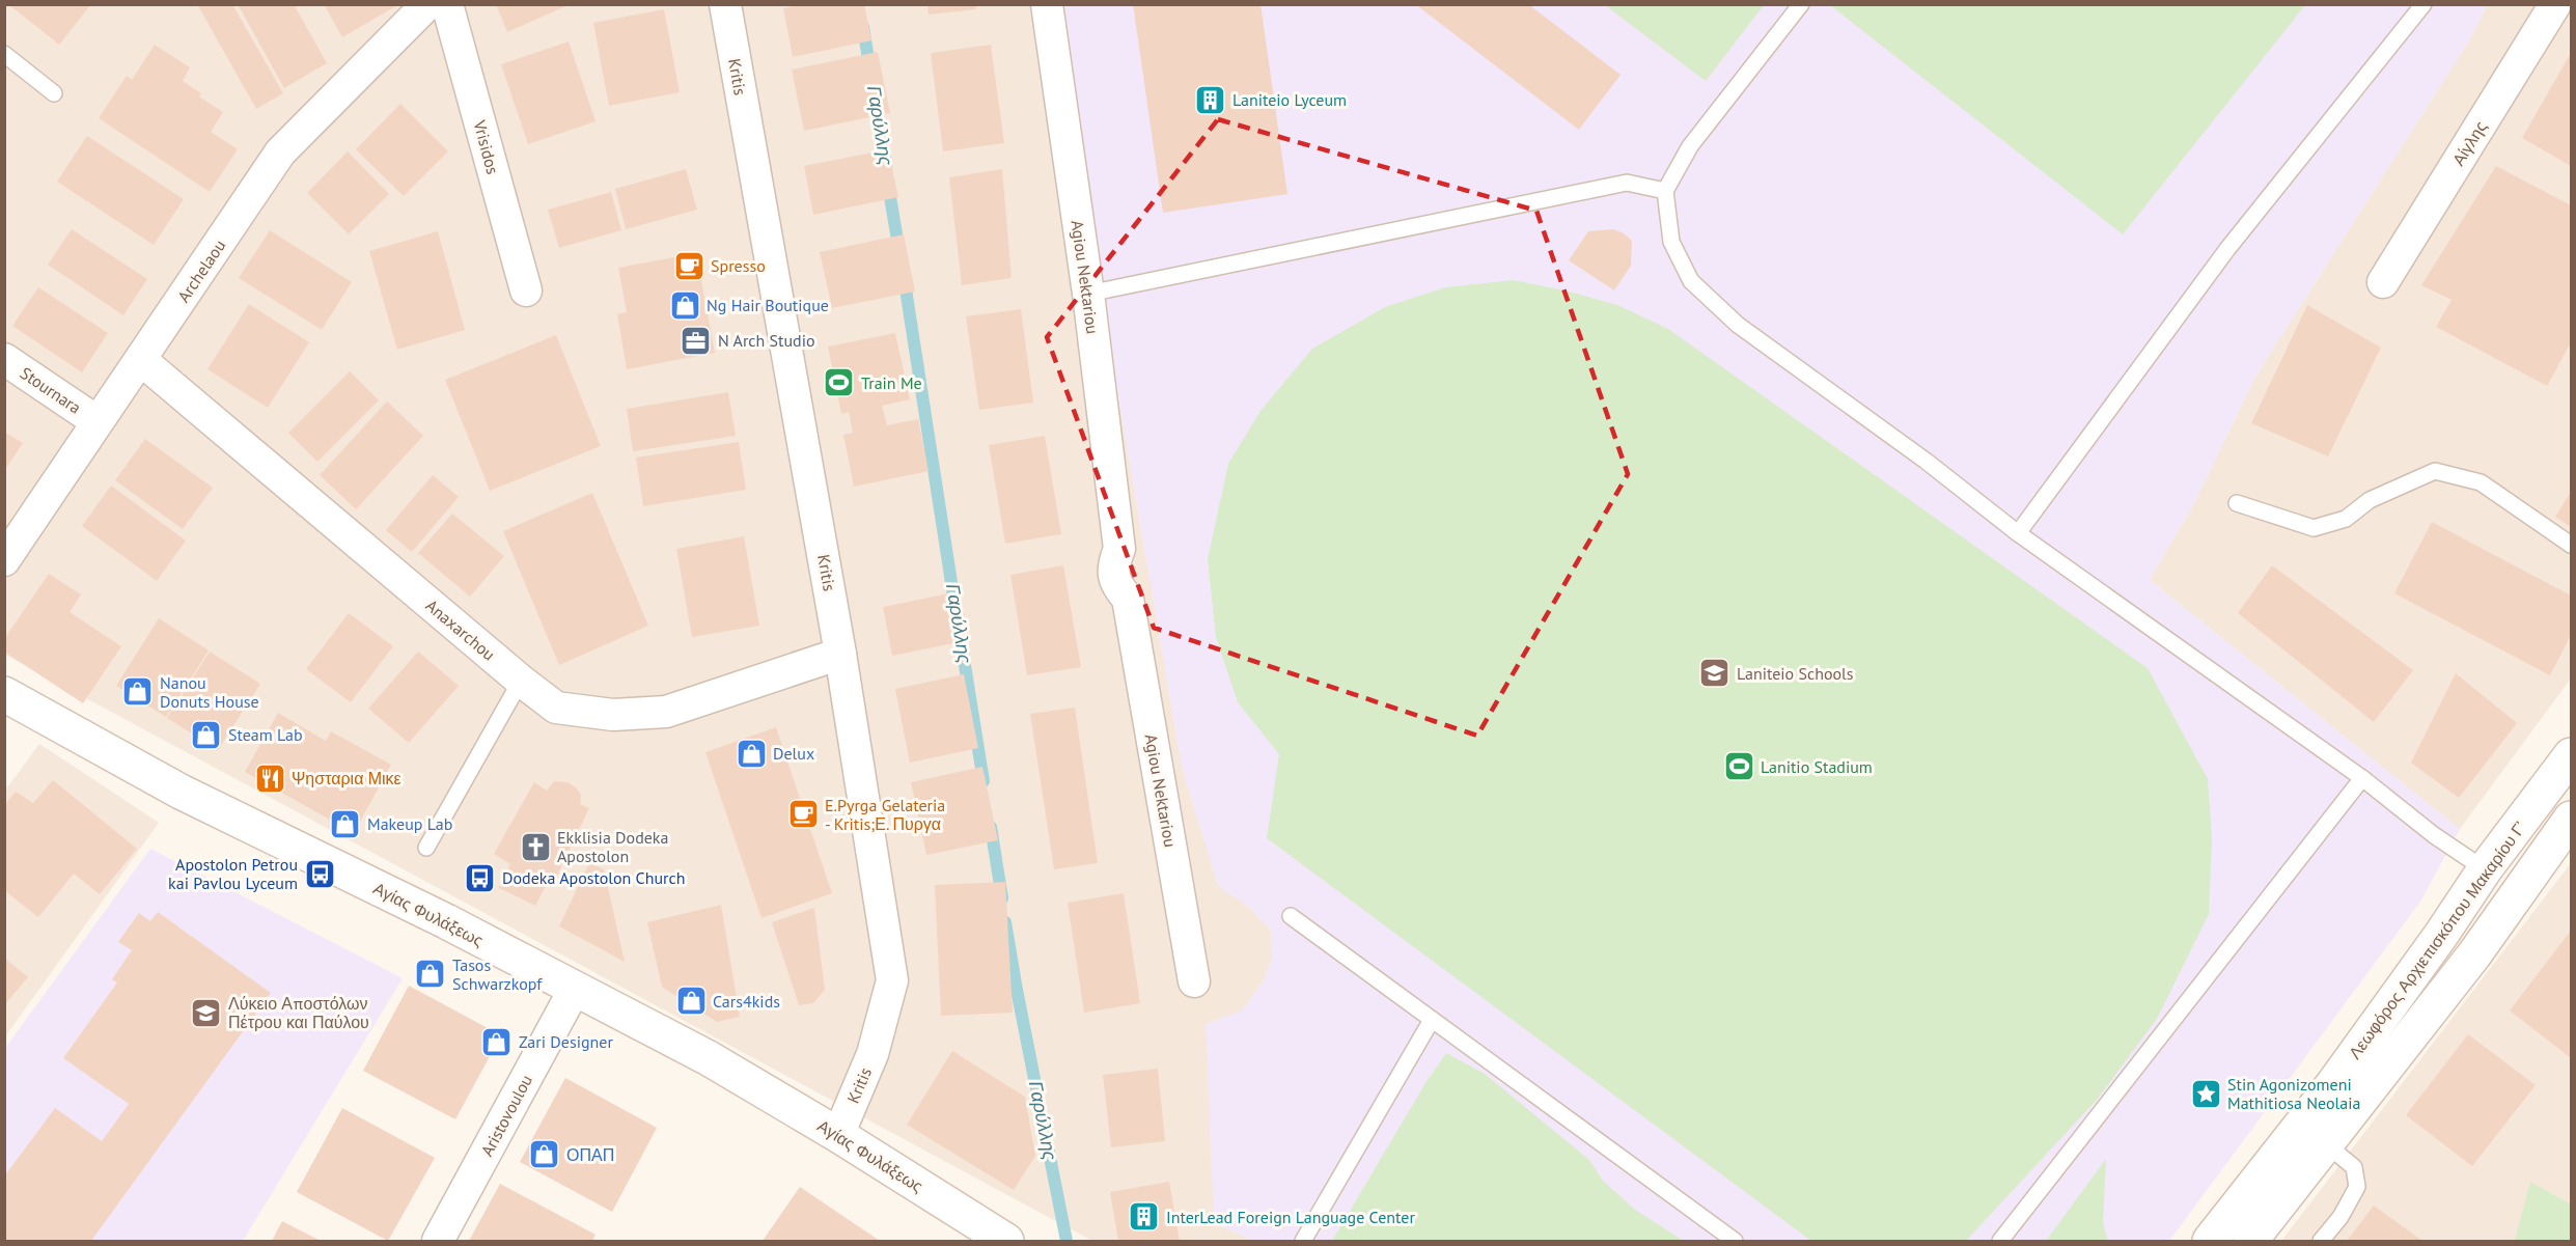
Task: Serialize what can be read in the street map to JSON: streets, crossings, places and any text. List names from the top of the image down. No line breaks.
{"streets":{"main road":["Αγίας Φυλάξεως","Λεωφόρος Αρχιεπισκόπου Μακαρίου Γ’"],"street":["Kritis","Αίγλης","Vrisidos","Archelaou","Agiou Nektariou","Stournara","Anaxarchou","Aristovoulou"]},"crossings":[["Kritis","Anaxarchou"],["Kritis","Αγίας Φυλάξεως"],["Archelaou","Stournara"],["Archelaou","Anaxarchou"],["Αγίας Φυλάξεως","Aristovoulou"]],"water":["Γαρύλλης"],"places":{"building":["Laniteio Lyceum","InterLead Foreign Language Center"],"cafe":["Spresso","E.Pyrga Gelateria - Kritis;Ε. Πυργα"],"shop":["Ng Hair Boutique","Nanou Donuts House","Steam Lab","Delux","Makeup Lab","Tasos Schwarzkopf","Cars4kids","Zari Designer","ΟΠΑΠ"],"office":["N Arch Studio"],"sports":["Train Me","Lanitio Stadium"],"school or university":["Laniteio Schools","Λύκειο Αποστόλων Πέτρου και Παύλου"],"restaurant":["Ψησταρια Μικε"],"church":["Ekklisia Dodeka Apostolon"],"bus stop":["Apostolon Petrou kai Pavlou Lyceum","Dodeka Apostolon Church"],"place":["Stin Agonizomeni Mathitiosa Neolaia"]}}
